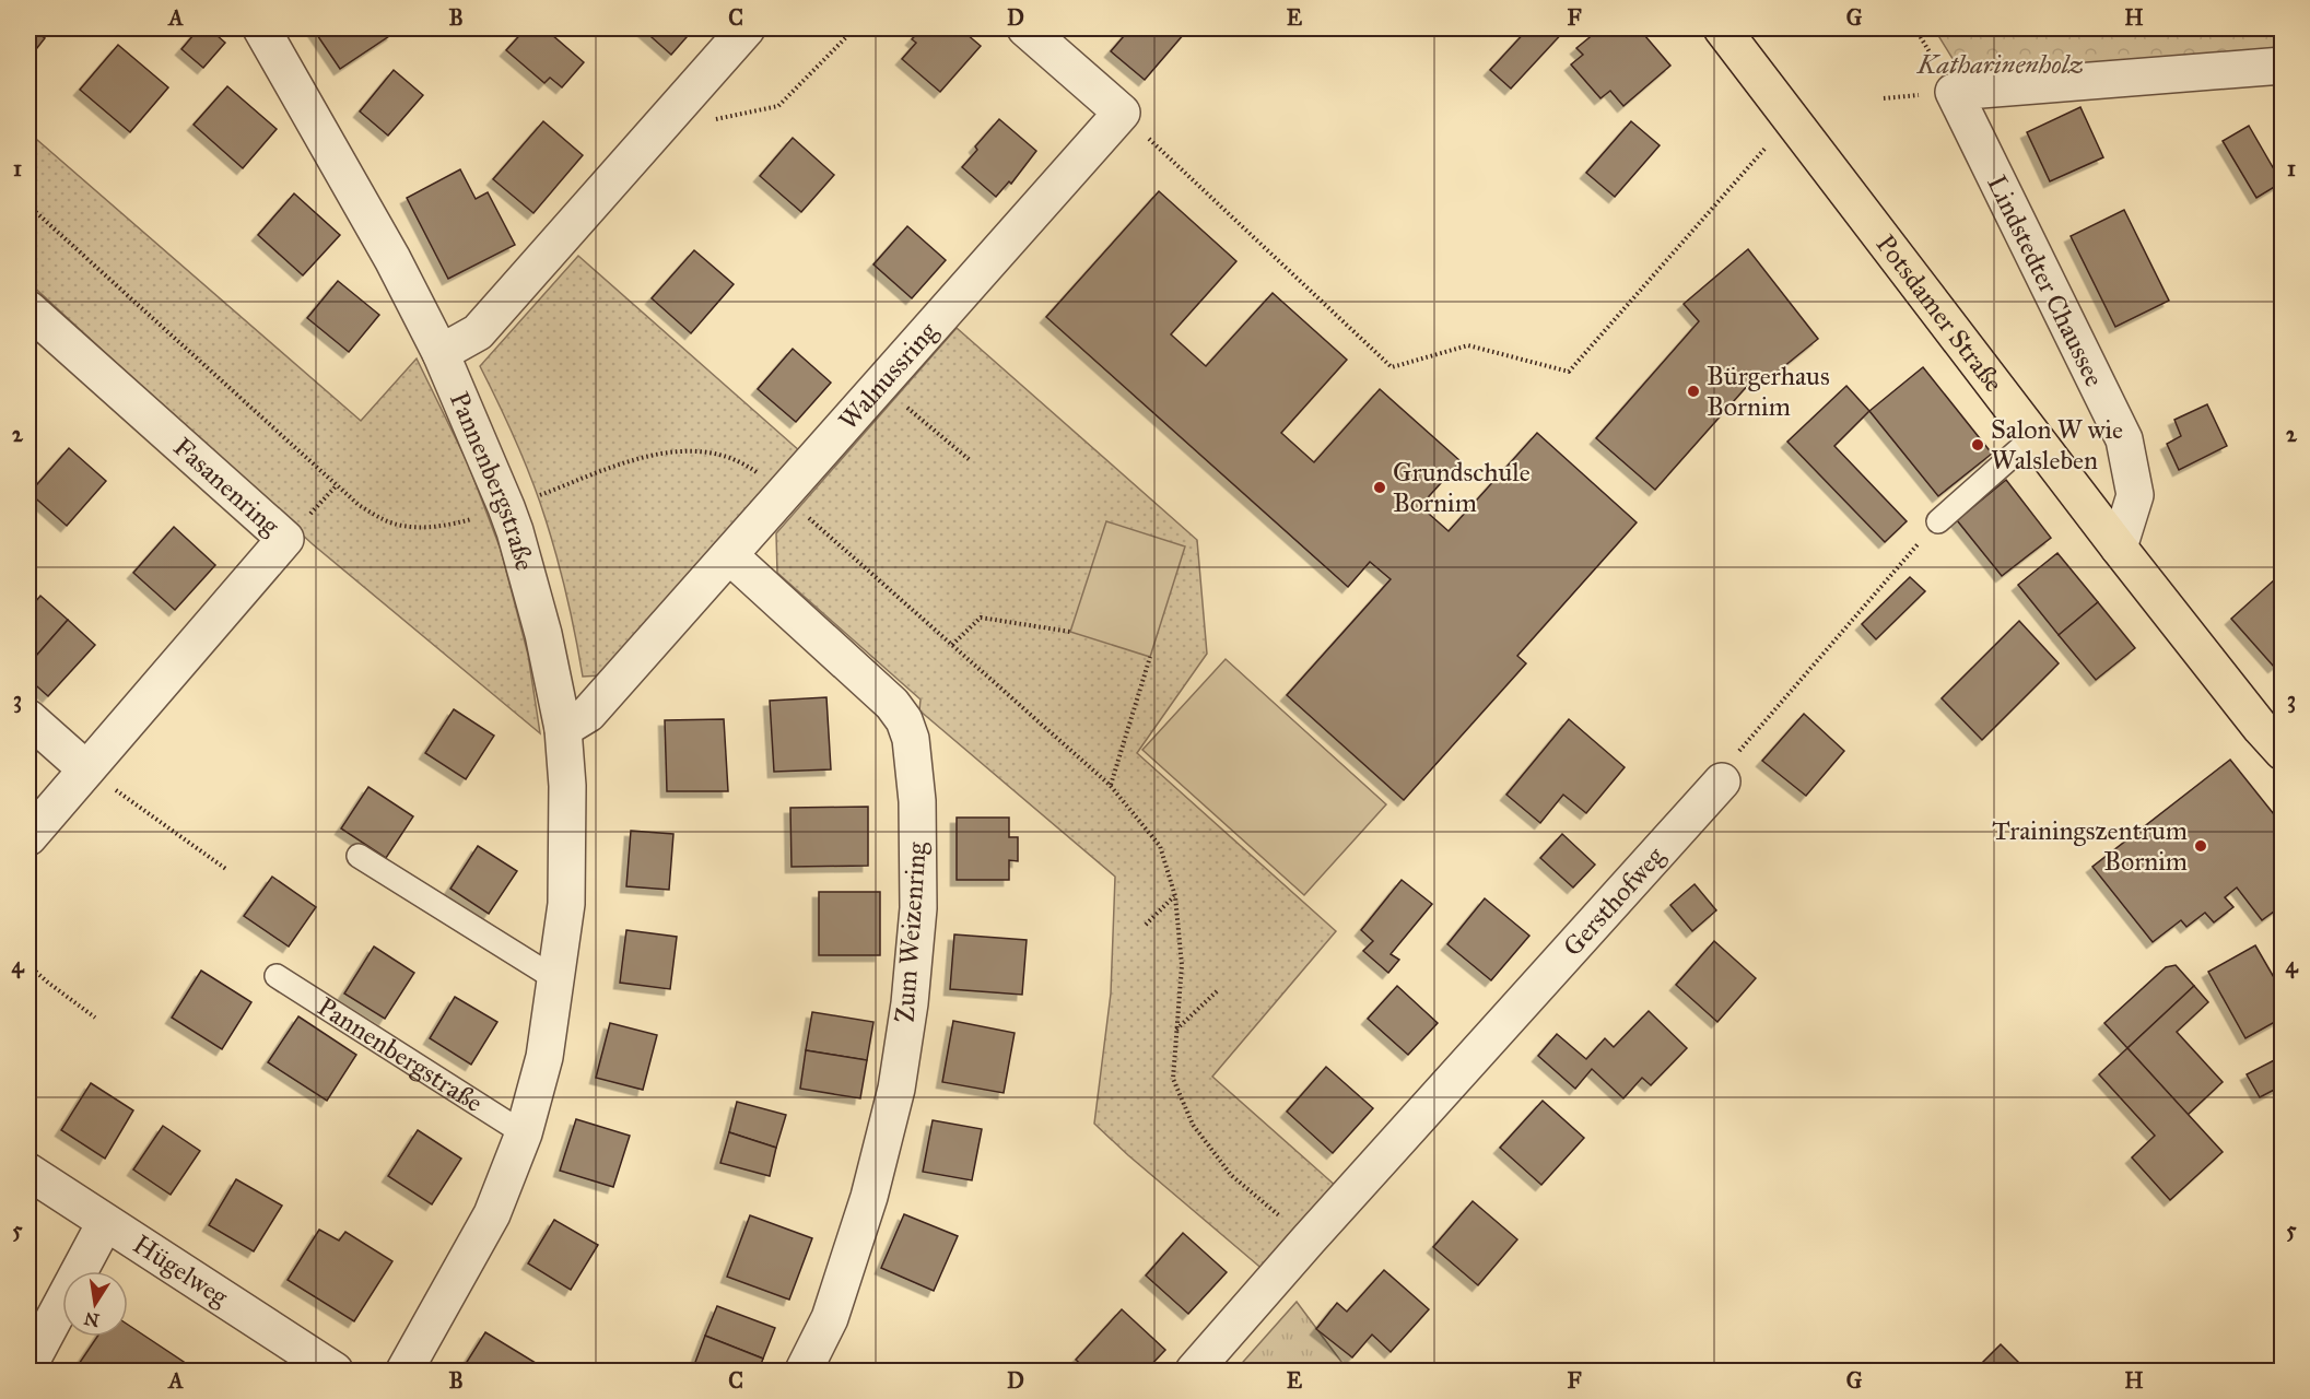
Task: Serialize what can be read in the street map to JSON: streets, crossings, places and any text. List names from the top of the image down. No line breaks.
{"streets":{"main road":["Potsdamer Straße"],"street":["Lindstedter Chaussee","Walnussring","Pannenbergstraße","Fasanenring","Gersthofweg","Zum Weizenring","Hügelweg"]},"crossings":[["Lindstedter Chaussee","Potsdamer Straße"],["Walnussring","Pannenbergstraße"],["Walnussring","Zum Weizenring"]],"parks":["Katharinenholz"],"places":["Bürgerhaus Bornim","Salon W wie Walsleben","Grundschule Bornim","Trainingszentrum Bornim"],"north":"bottom","grid":{"columns":["A","B","C","D","E","F","G","H"],"rows":["1","2","3","4","5"]}}
